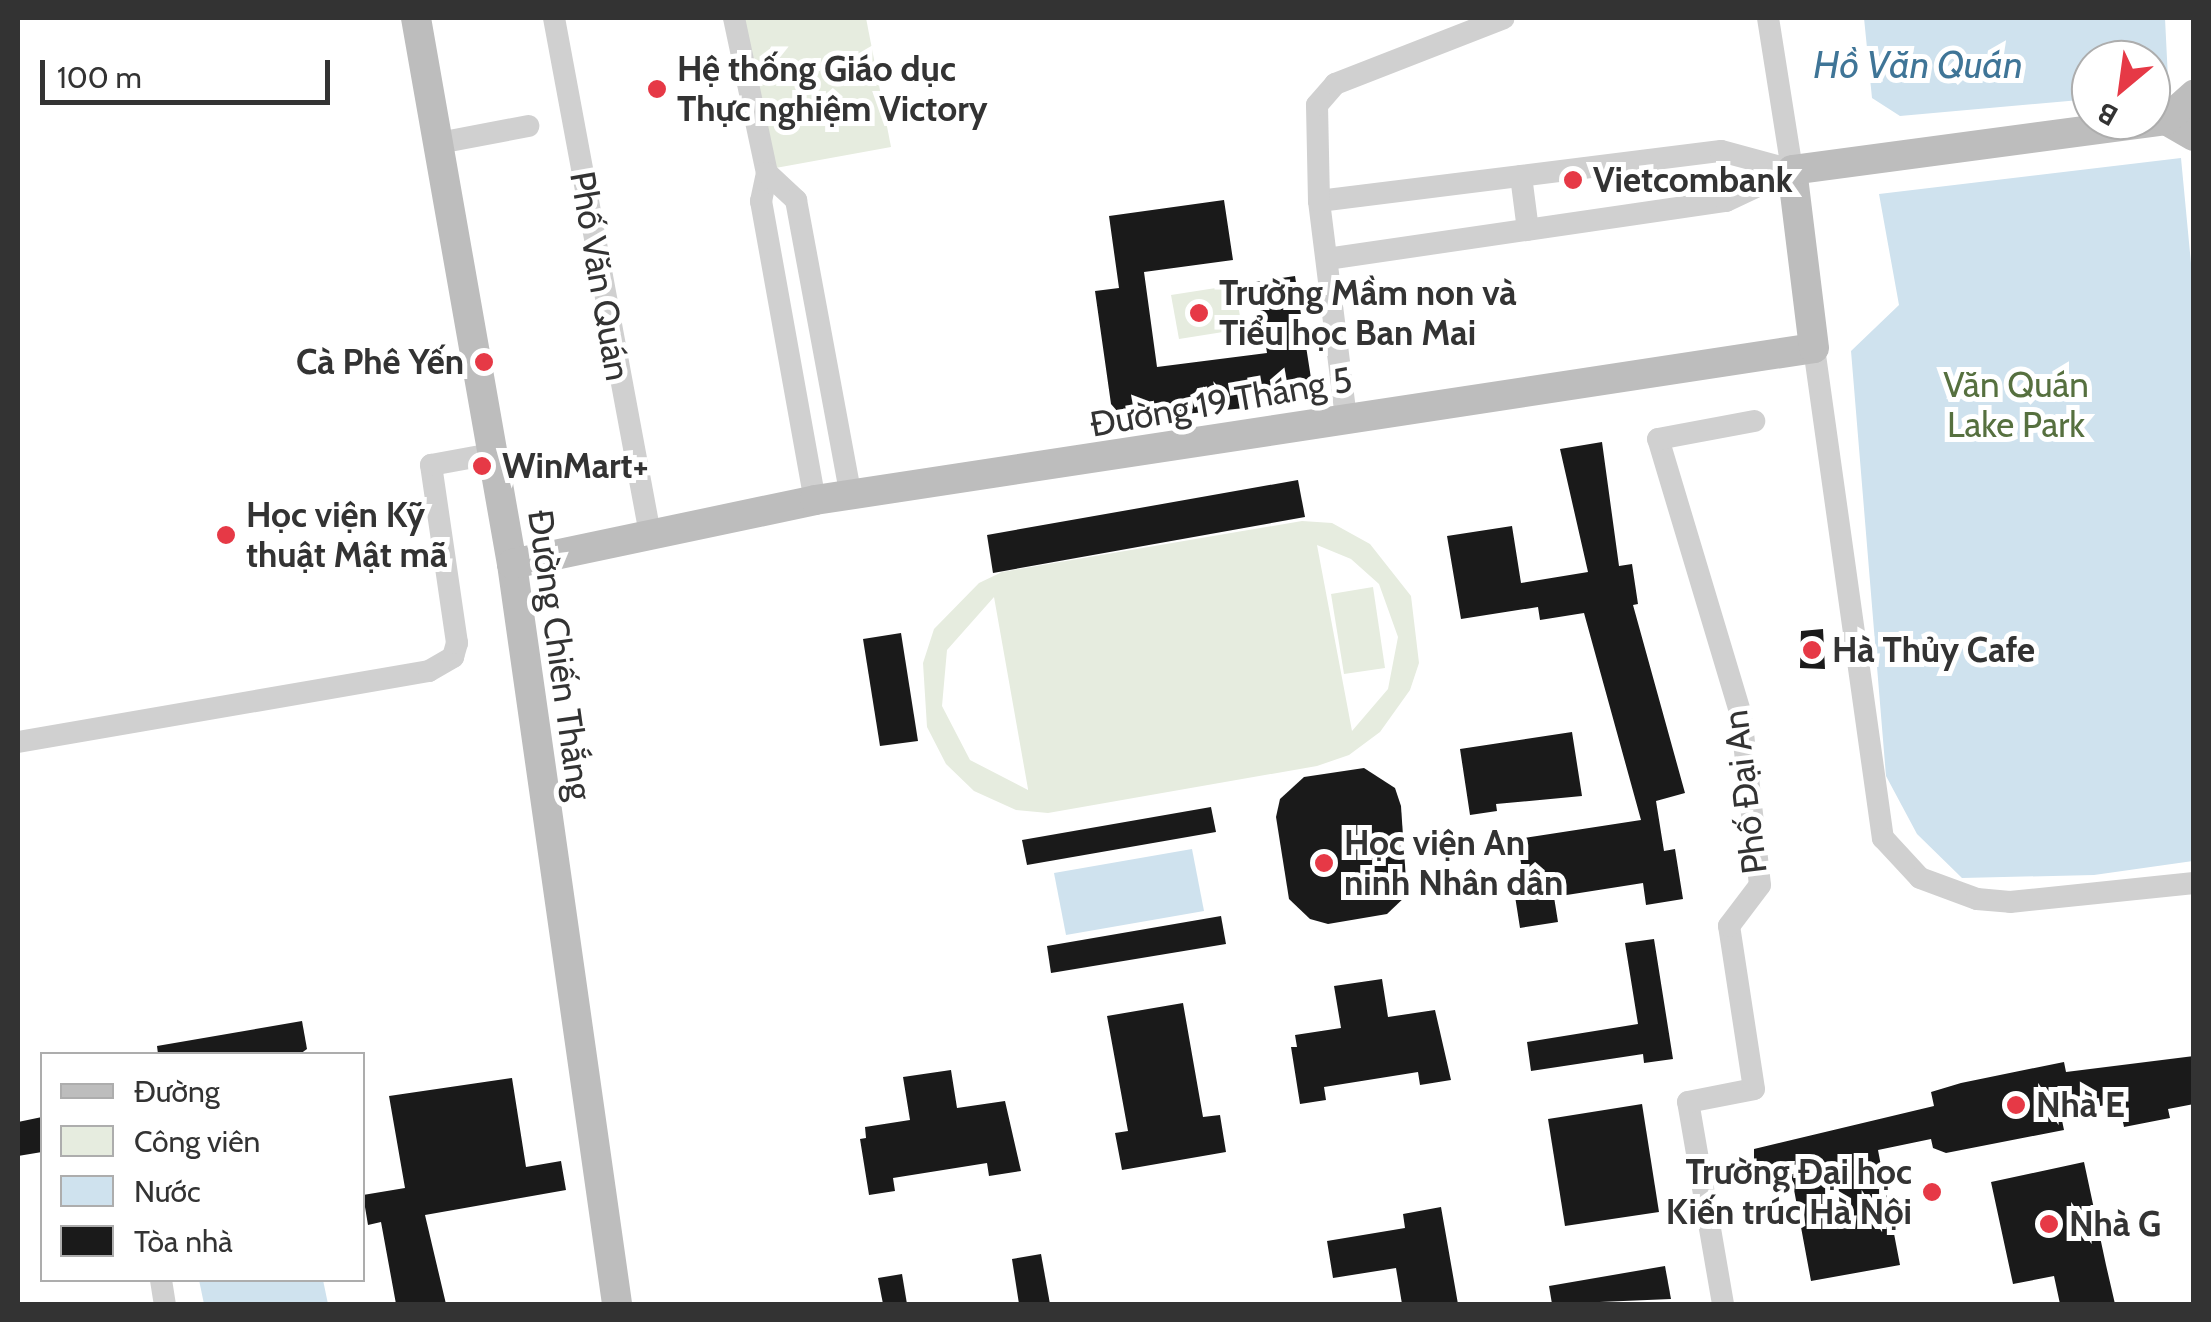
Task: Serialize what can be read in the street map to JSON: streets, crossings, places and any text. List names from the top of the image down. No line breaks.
{"streets":{"street":["Phố Văn Quán","Đường 19 Tháng 5","Đường Chiến Thắng","Phố Đại An"]},"crossings":[["Phố Văn Quán","Đường 19 Tháng 5"],["Đường 19 Tháng 5","Đường Chiến Thắng"]],"water":["Hồ Văn Quán"],"parks":["Văn Quán Lake Park"],"places":["Hệ thống Giáo dục Thực nghiệm Victory","Vietcombank","Trường Mầm non và Tiểu học Ban Mai","Cà Phê Yến","WinMart+","Học viện Kỹ thuật Mật mã","Hà Thủy Cafe","Học viện An ninh Nhân dân","Nhà E","Trường Đại học Kiến trúc Hà Nội","Nhà G"],"legend":["Đường","Công viên","Nước","Tòa nhà"],"scale_bar":"100 m","north":"bottom left"}
